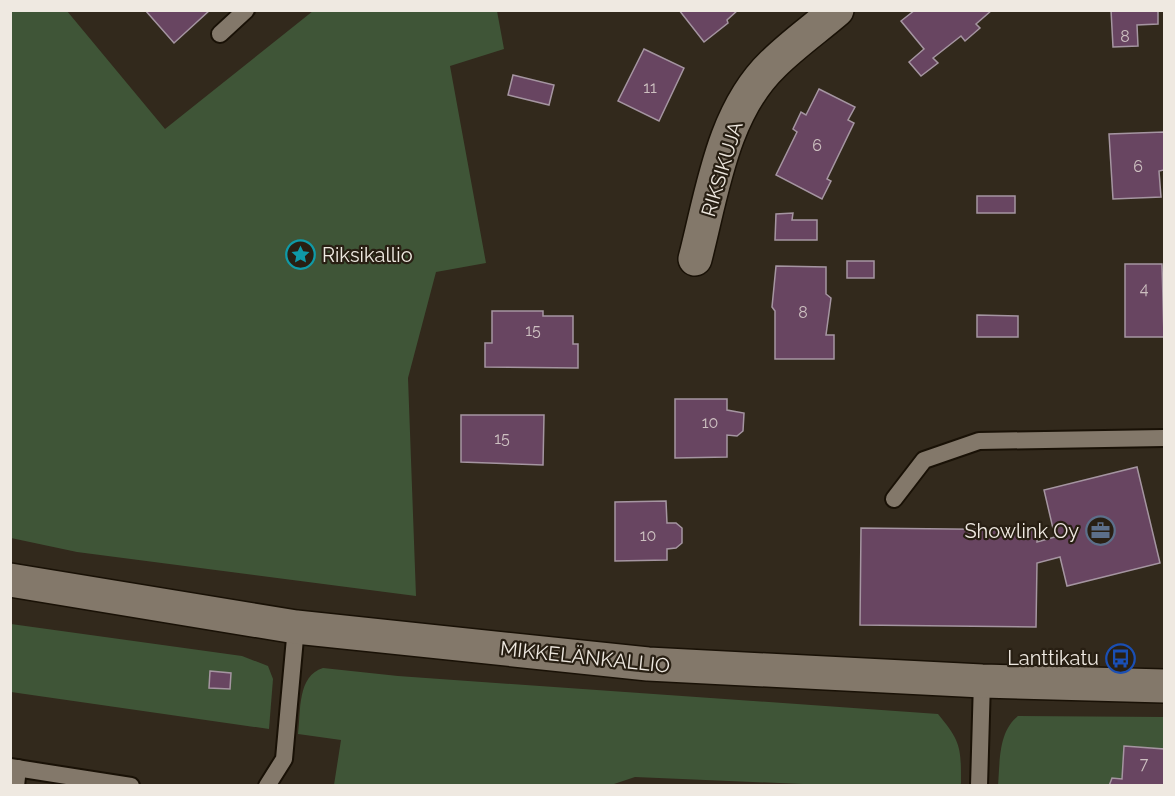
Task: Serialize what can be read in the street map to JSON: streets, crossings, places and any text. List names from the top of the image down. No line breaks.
{"streets":{"street":["RIKSIKUJA","MIKKELÄNKALLIO"]},"places":{"place":["Riksikallio"],"office":["Showlink Oy"],"bus stop":["Lanttikatu"]},"house_numbers":["8","11","6","6","4","8","15","10","15","10","7"]}
